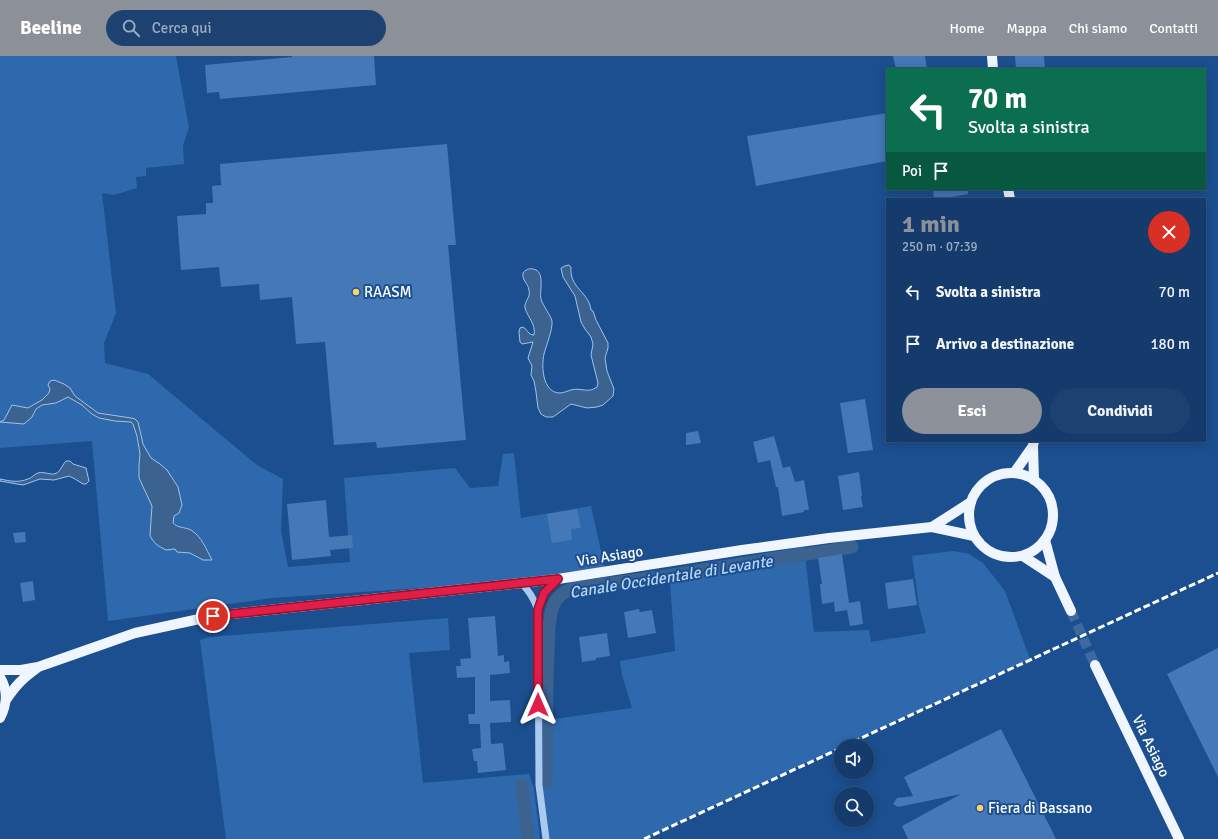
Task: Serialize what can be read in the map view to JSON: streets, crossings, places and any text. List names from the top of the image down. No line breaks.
{"streets":{"main road":["Via Asiago"]},"water":["Canale Occidentale di Levante"],"places":["RAASM","Fiera di Bassano"],"page":{"header":"Beeline","search":"Cerca qui","nav":["Home","Mappa","Chi siamo","Contatti"],"turn":["70 m","Svolta a sinistra"],"then":"Poi","heading":["1 min","250 m · 07:39"],"list":[{"name":"Svolta a sinistra","value":"70 m"},{"name":"Arrivo a destinazione","value":"180 m"}],"buttons":["Esci","Condividi"]}}
